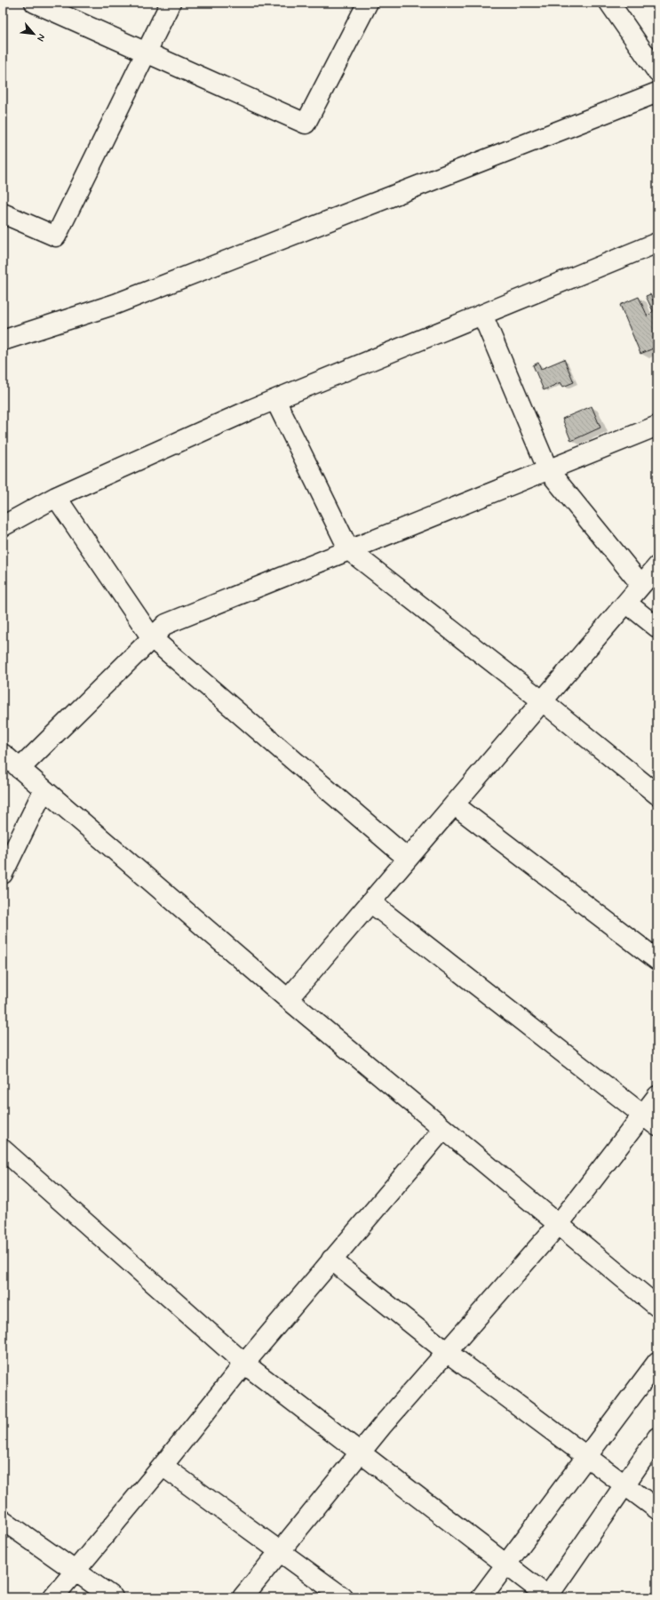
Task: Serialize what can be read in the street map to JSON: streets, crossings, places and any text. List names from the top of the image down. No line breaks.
{"north":"bottom right"}
